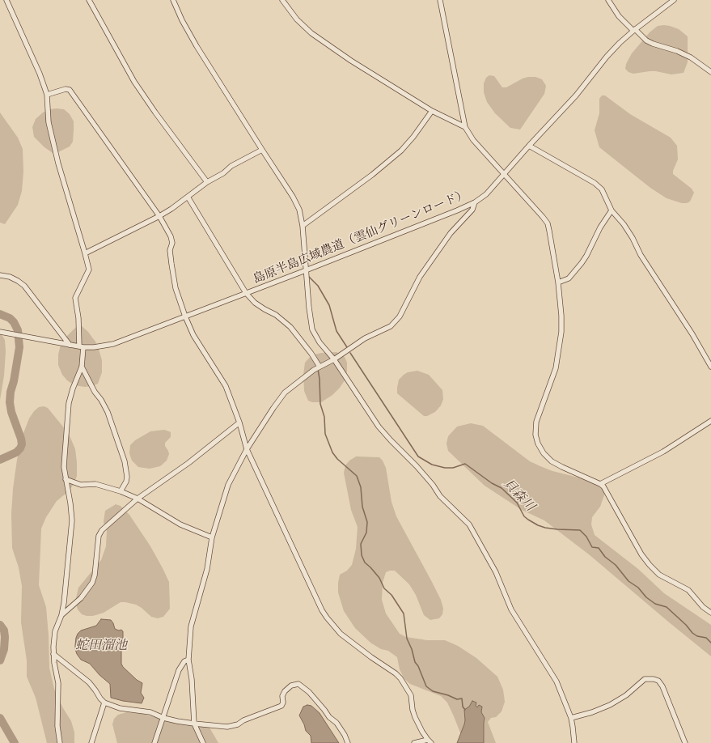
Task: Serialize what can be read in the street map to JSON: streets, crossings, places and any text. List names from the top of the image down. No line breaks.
{"streets":{"street":["島原半島広域農道（雲仙グリーンロード）"]},"water":["貝森川","蛇田溜池"]}
